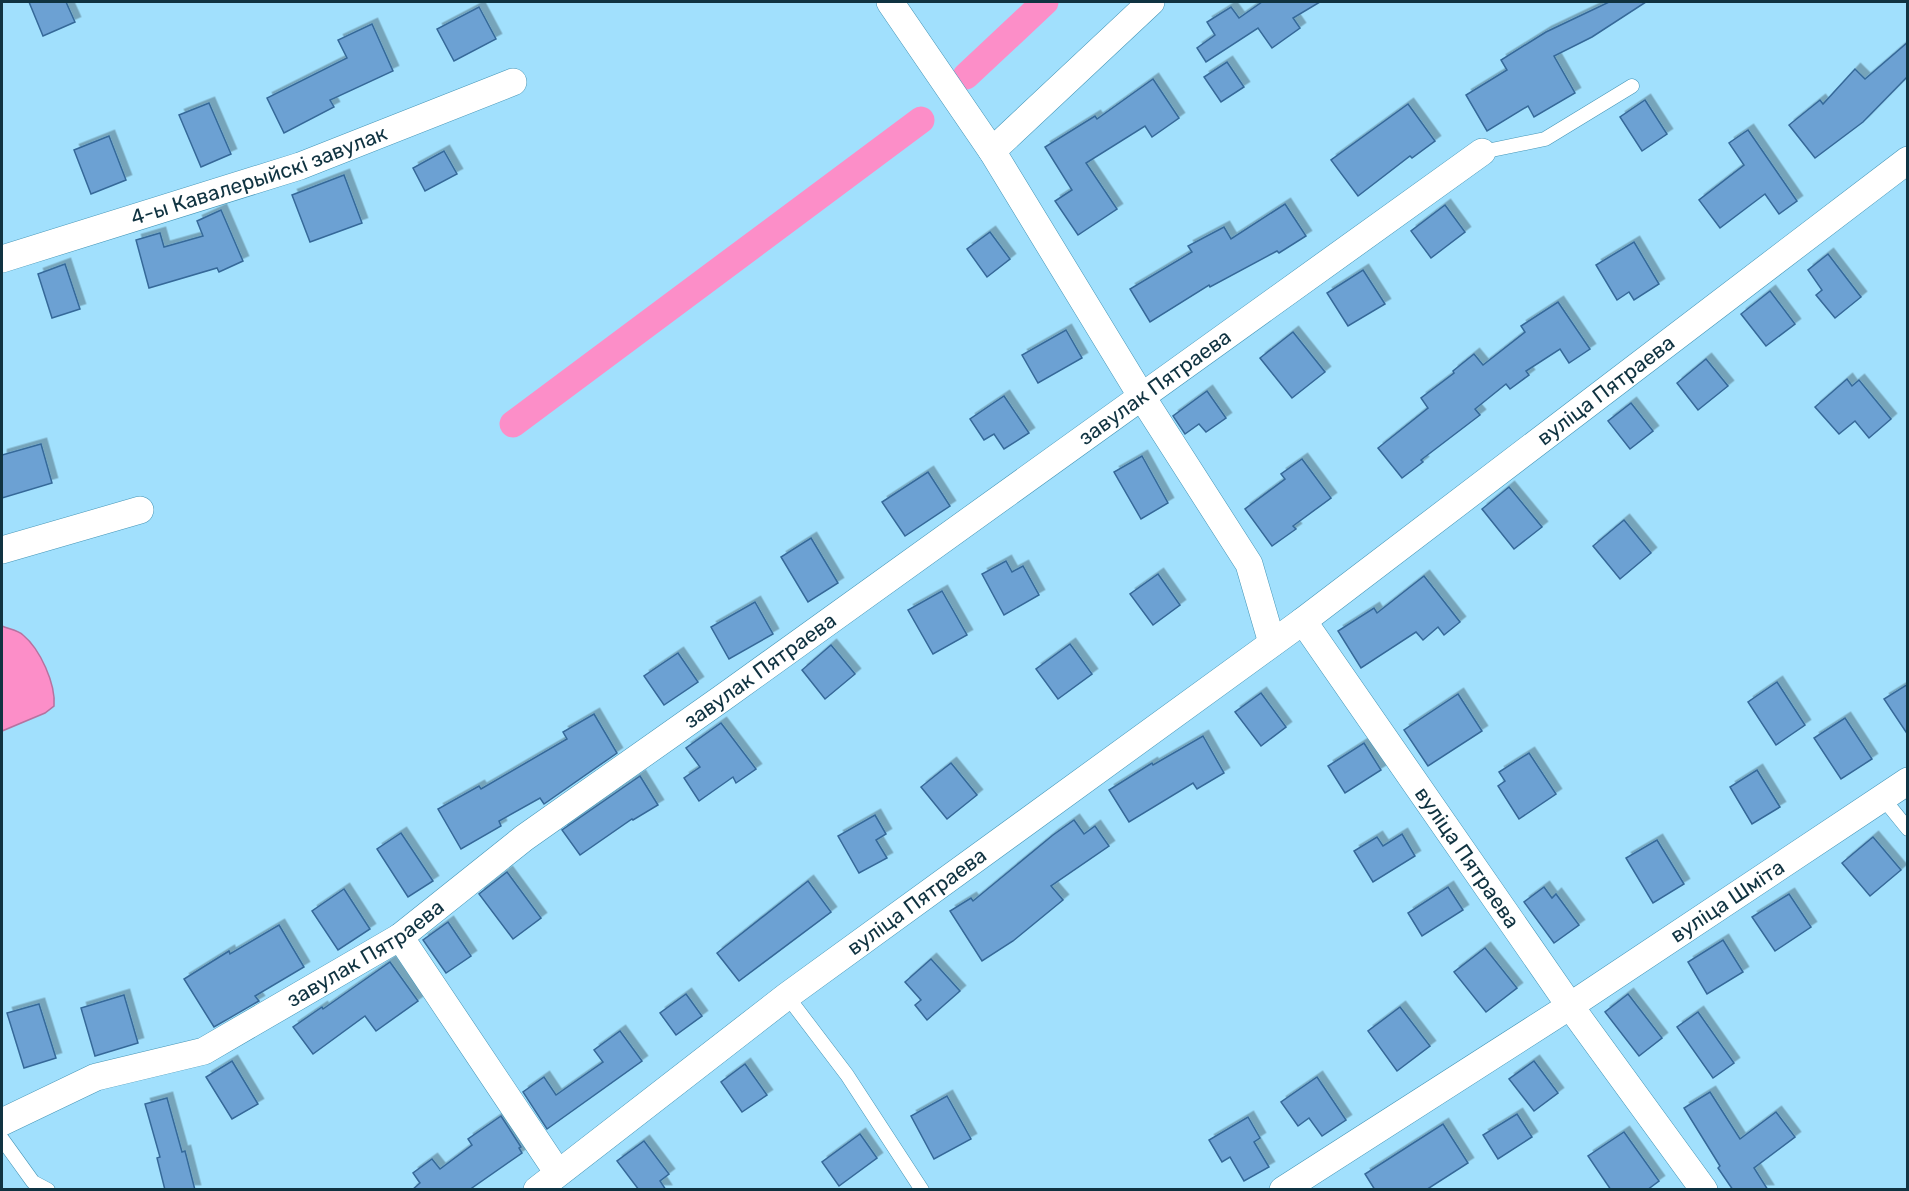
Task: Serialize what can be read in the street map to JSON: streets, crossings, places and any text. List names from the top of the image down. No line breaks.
{"streets":{"street":["4-ы Кавалерыйскі завулак","завулак Пятраева","вуліца Пятраева","вуліца Шміта"]},"crossings":[["вуліца Пятраева","вуліца Шміта"]]}
